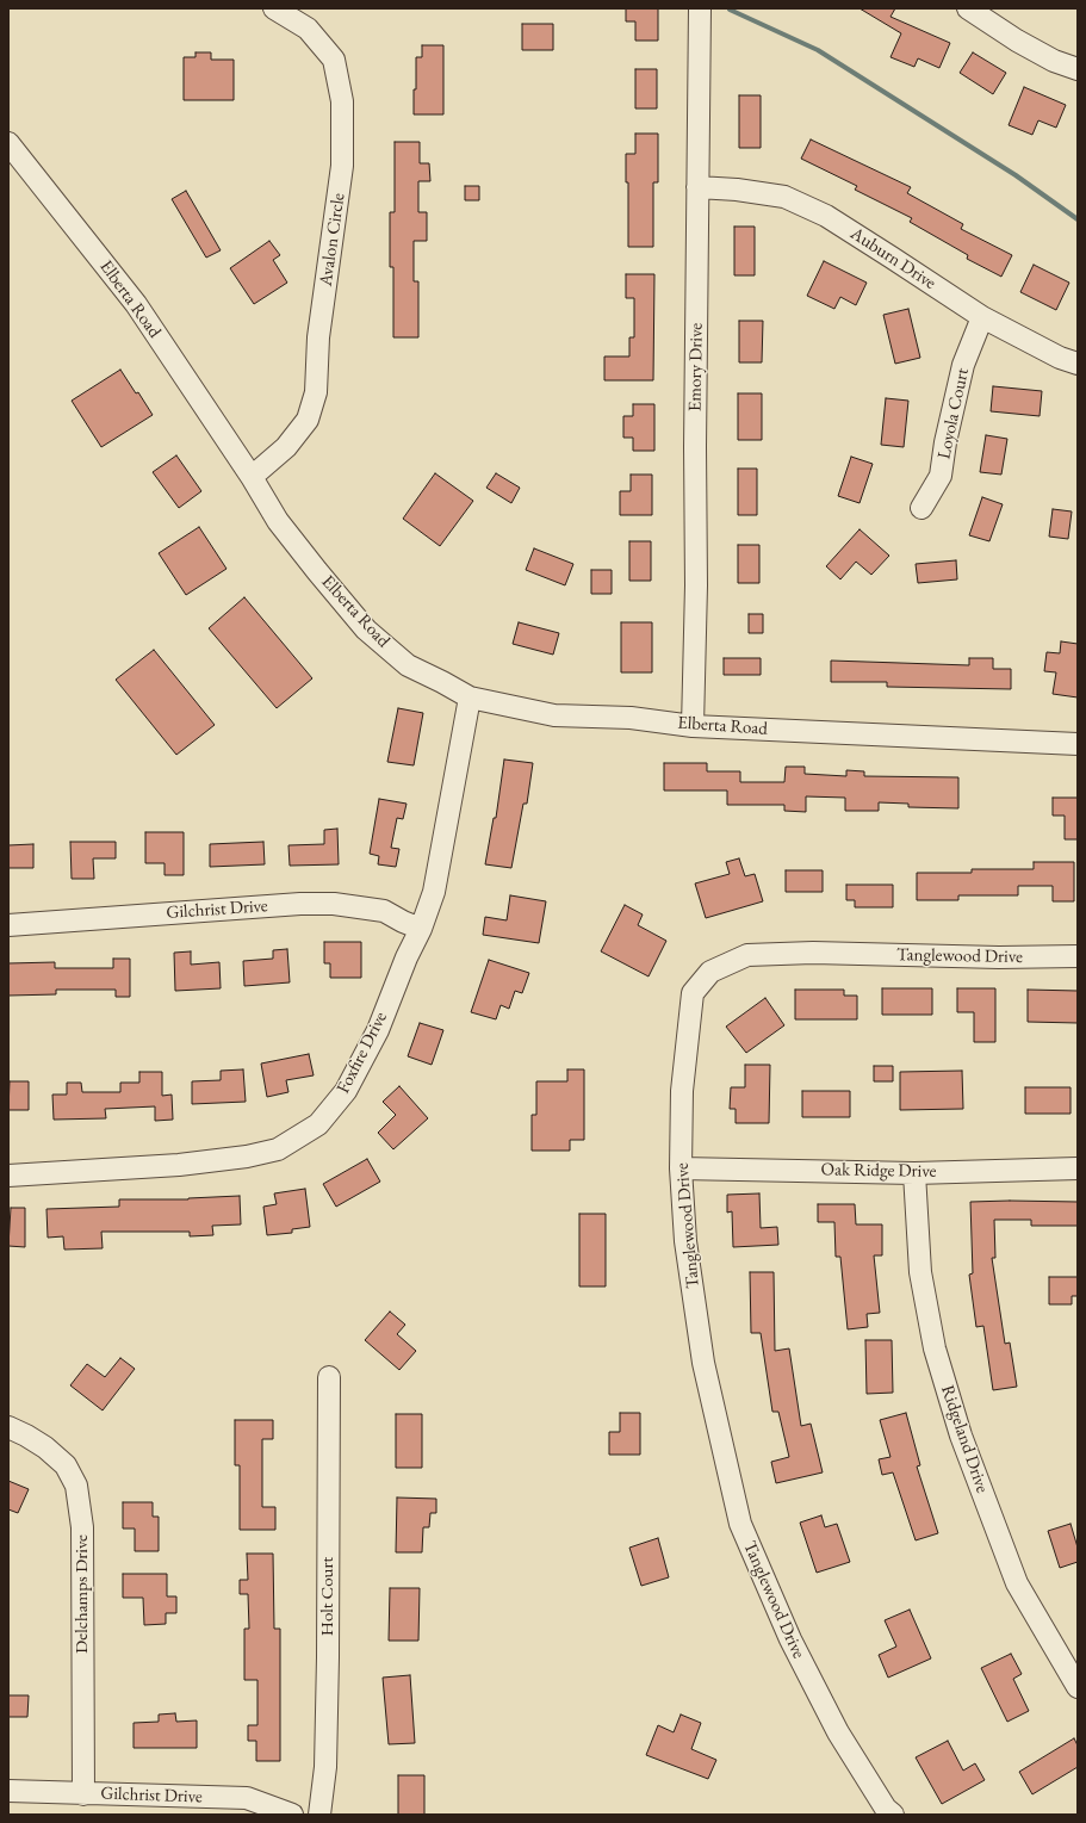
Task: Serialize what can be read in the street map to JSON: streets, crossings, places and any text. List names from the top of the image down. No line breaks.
{"streets":{"street":["Avalon Circle","Auburn Drive","Elberta Road","Emory Drive","Loyola Court","Gilchrist Drive","Tanglewood Drive","Foxfire Drive","Oak Ridge Drive","Ridgeland Drive","Delchamps Drive","Holt Court"]},"crossings":[["Avalon Circle","Elberta Road"],["Auburn Drive","Emory Drive"],["Auburn Drive","Loyola Court"],["Elberta Road","Emory Drive"],["Elberta Road","Foxfire Drive"],["Gilchrist Drive","Foxfire Drive"],["Gilchrist Drive","Delchamps Drive"],["Tanglewood Drive","Oak Ridge Drive"],["Oak Ridge Drive","Ridgeland Drive"]]}
